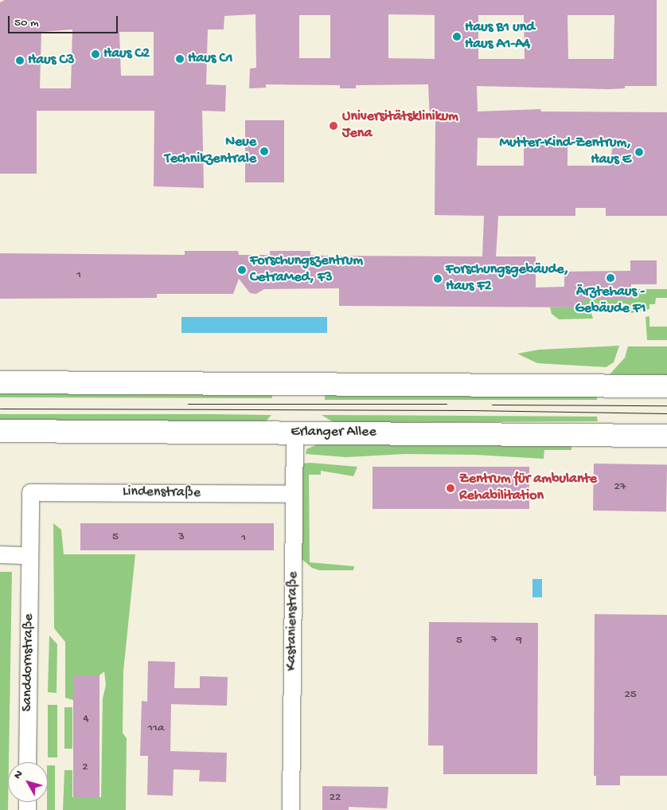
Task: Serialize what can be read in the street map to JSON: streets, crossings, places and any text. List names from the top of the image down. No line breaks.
{"streets":{"main road":["Erlanger Allee"],"street":["Lindenstraße","Kastanienstraße","Sanddornstraße"]},"crossings":[["Erlanger Allee","Kastanienstraße"],["Lindenstraße","Kastanienstraße"],["Lindenstraße","Sanddornstraße"]],"places":["Haus B1 und Haus A1-A4","Haus C2","Haus C1","Haus C3","Universitätsklinikum Jena","Neue Technikzentrale","Mutter-Kind-Zentrum, Haus E","Forschungszentrum CetraMed, F3","Ärztehaus - Gebäude F1","Forschungsgebäude, Haus F2","Zentrum für ambulante Rehabilitation"],"house_numbers":["1","27","5","3","1","7","5","9","25","4","11a","2","22"],"scale_bar":"50 m","north":"top left"}
